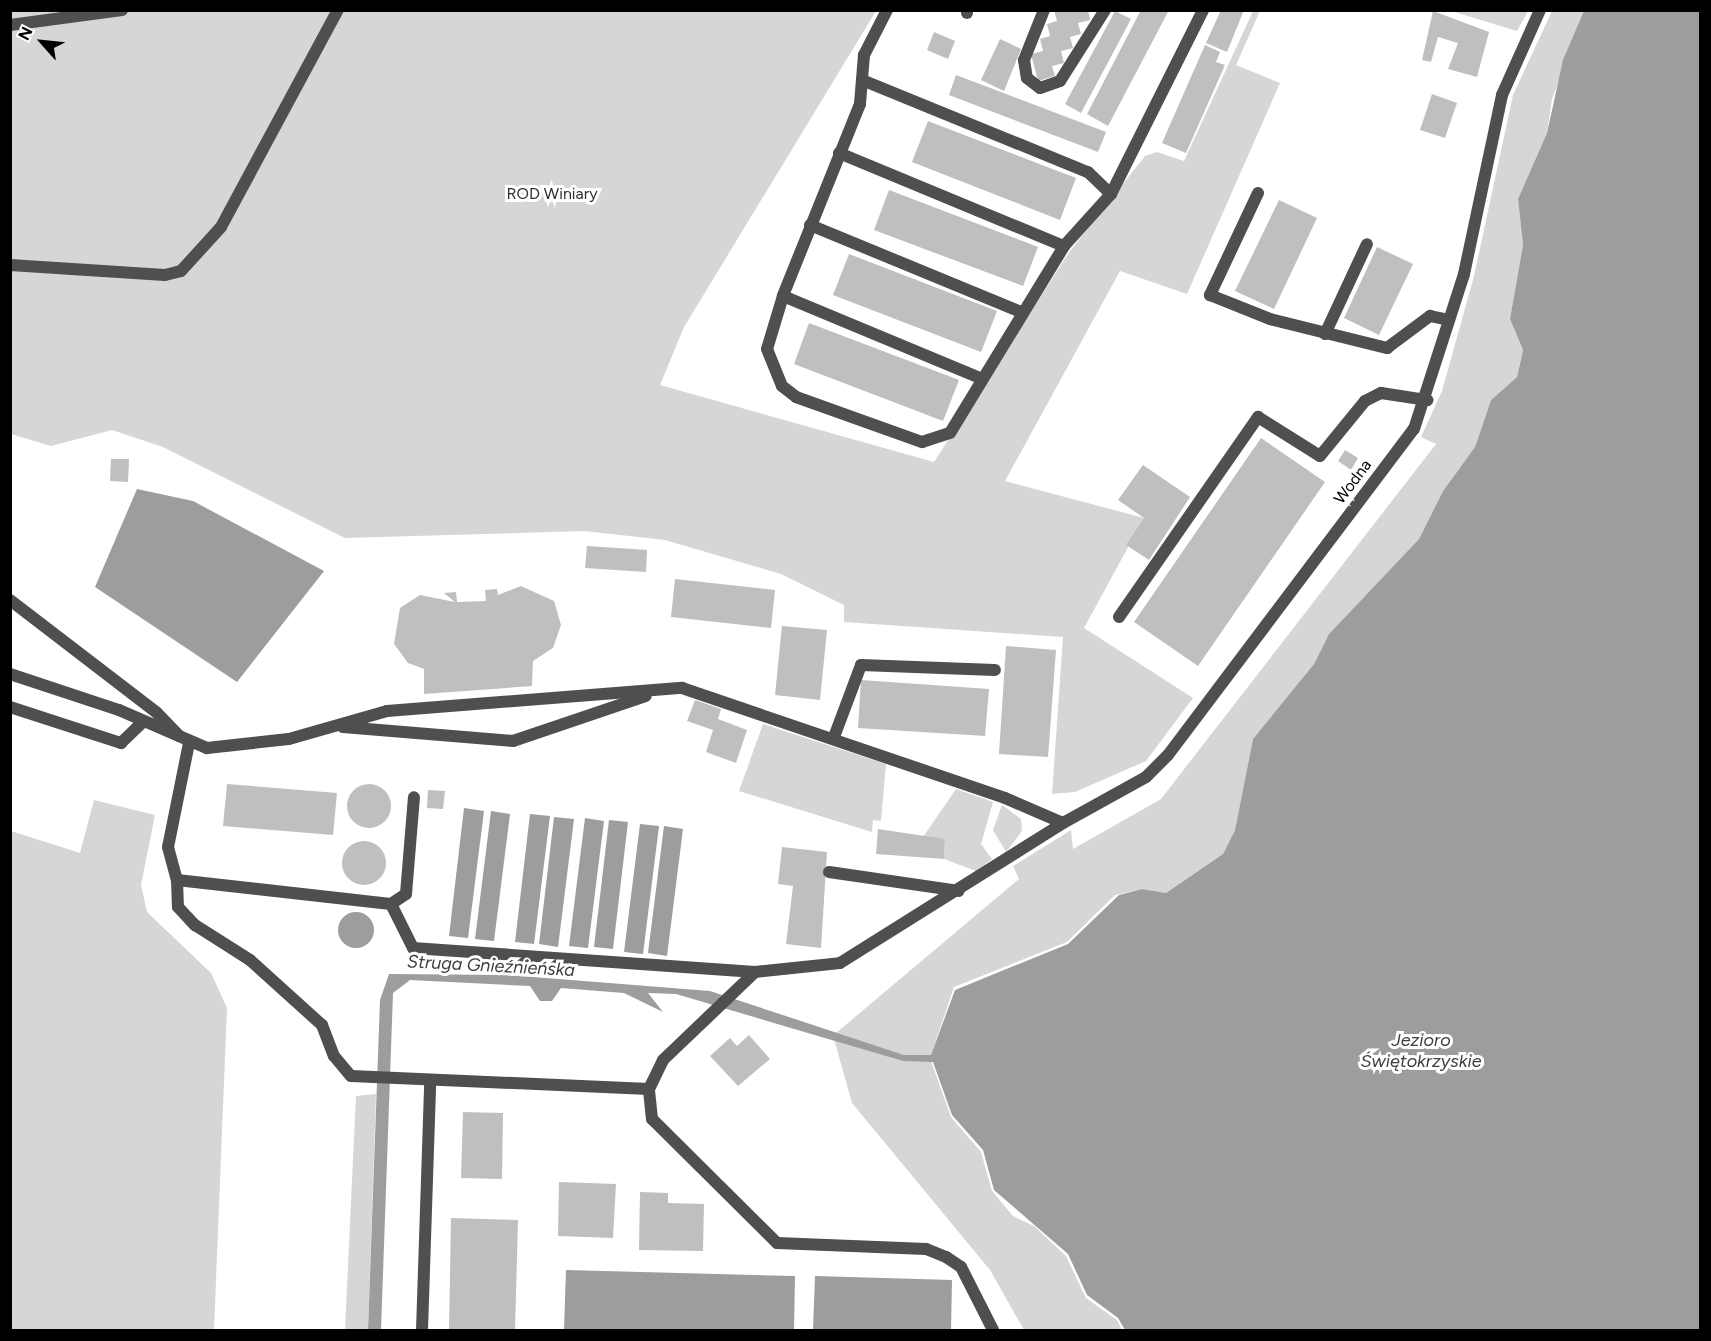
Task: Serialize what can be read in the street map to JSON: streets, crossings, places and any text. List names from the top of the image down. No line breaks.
{"streets":{"street":["Wodna"]},"water":["Struga Gnieźnieńska","Jezioro Świętokrzyskie"],"parks":["ROD Winiary"],"north":"top left"}
